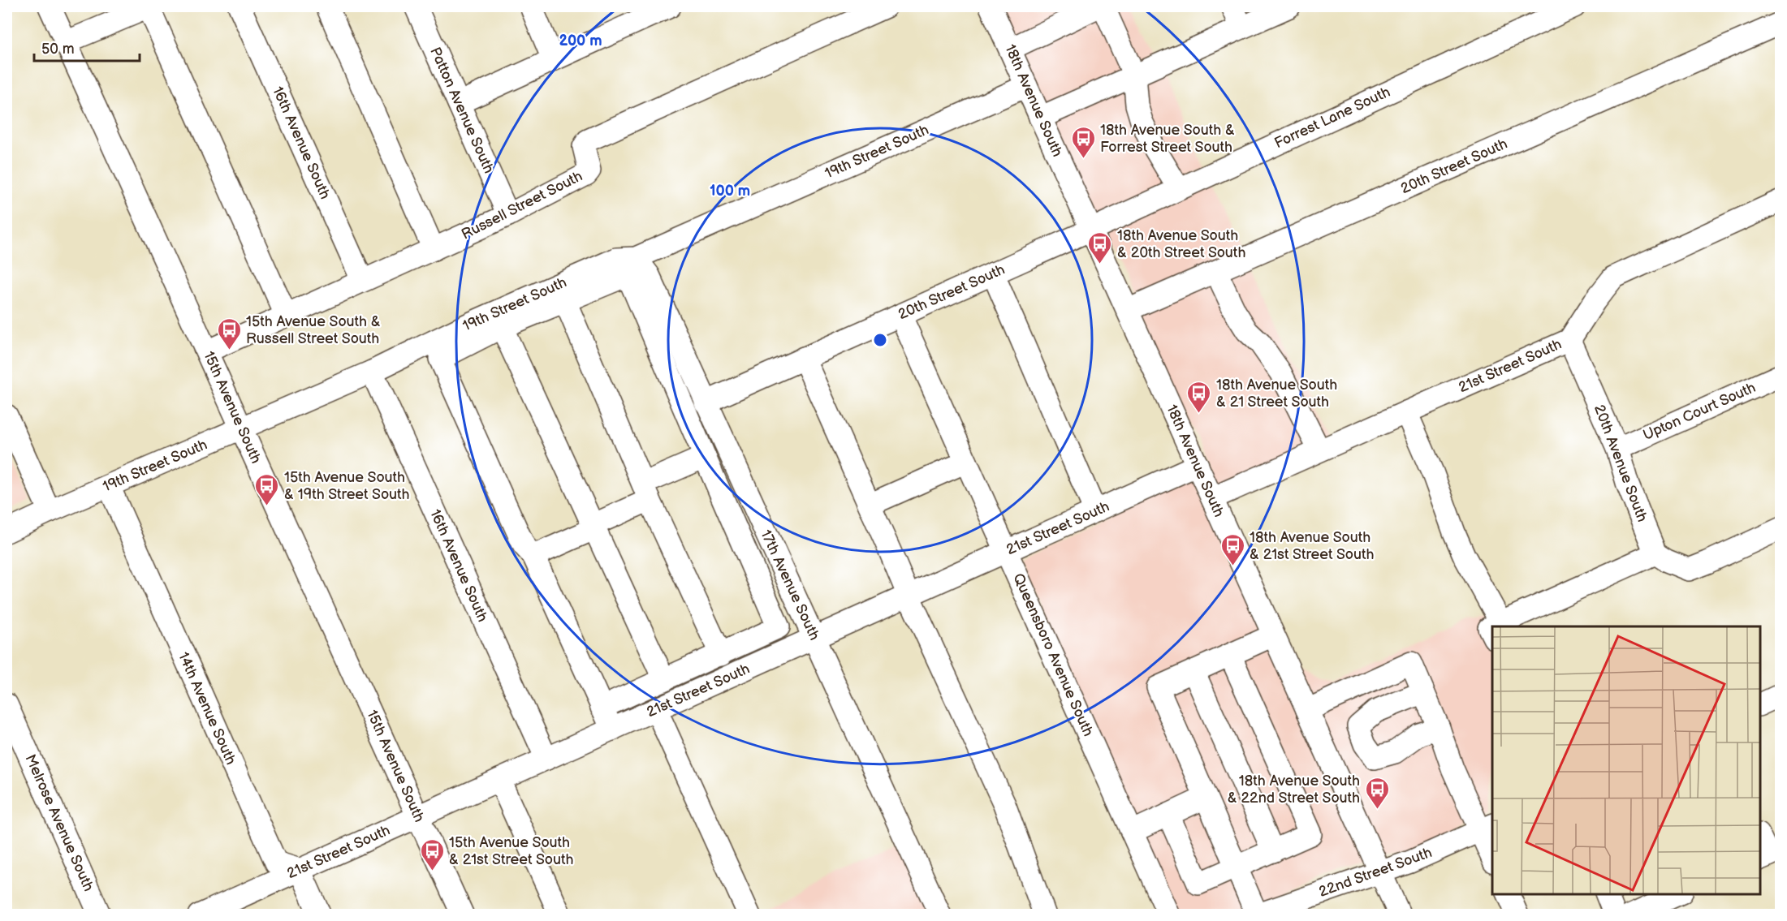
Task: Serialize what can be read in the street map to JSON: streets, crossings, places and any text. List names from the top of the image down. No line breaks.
{"streets":{"street":["18th Avenue South","Patton Avenue South","Forrest Lane South","16th Avenue South","19th Street South","20th Street South","Russell Street South","21st Street South","15th Avenue South","Upton Court South","20th Avenue South","17th Avenue South","Queensboro Avenue South","14th Avenue South","Melrose Avenue South","22nd Street South"]},"crossings":[["18th Avenue South","Forrest Lane South"],["18th Avenue South","19th Street South"],["18th Avenue South","20th Street South"],["18th Avenue South","21st Street South"],["18th Avenue South","22nd Street South"],["Patton Avenue South","Russell Street South"],["Forrest Lane South","20th Street South"],["16th Avenue South","19th Street South"],["16th Avenue South","Russell Street South"],["16th Avenue South","21st Street South"],["19th Street South","15th Avenue South"],["19th Street South","17th Avenue South"],["19th Street South","14th Avenue South"],["20th Street South","17th Avenue South"],["20th Street South","Queensboro Avenue South"],["Russell Street South","15th Avenue South"],["21st Street South","15th Avenue South"],["21st Street South","20th Avenue South"],["21st Street South","17th Avenue South"],["21st Street South","Queensboro Avenue South"],["21st Street South","14th Avenue South"],["Upton Court South","20th Avenue South"]],"places":{"bus stop":["18th Avenue South & Forrest Street South","18th Avenue South & 20th Street South","15th Avenue South & Russell Street South","18th Avenue South & 21 Street South","15th Avenue South & 19th Street South","18th Avenue South & 21st Street South","18th Avenue South & 22nd Street South","15th Avenue South & 21st Street South"]},"scale_bar":"50 m","rings":["200 m","100 m"]}
